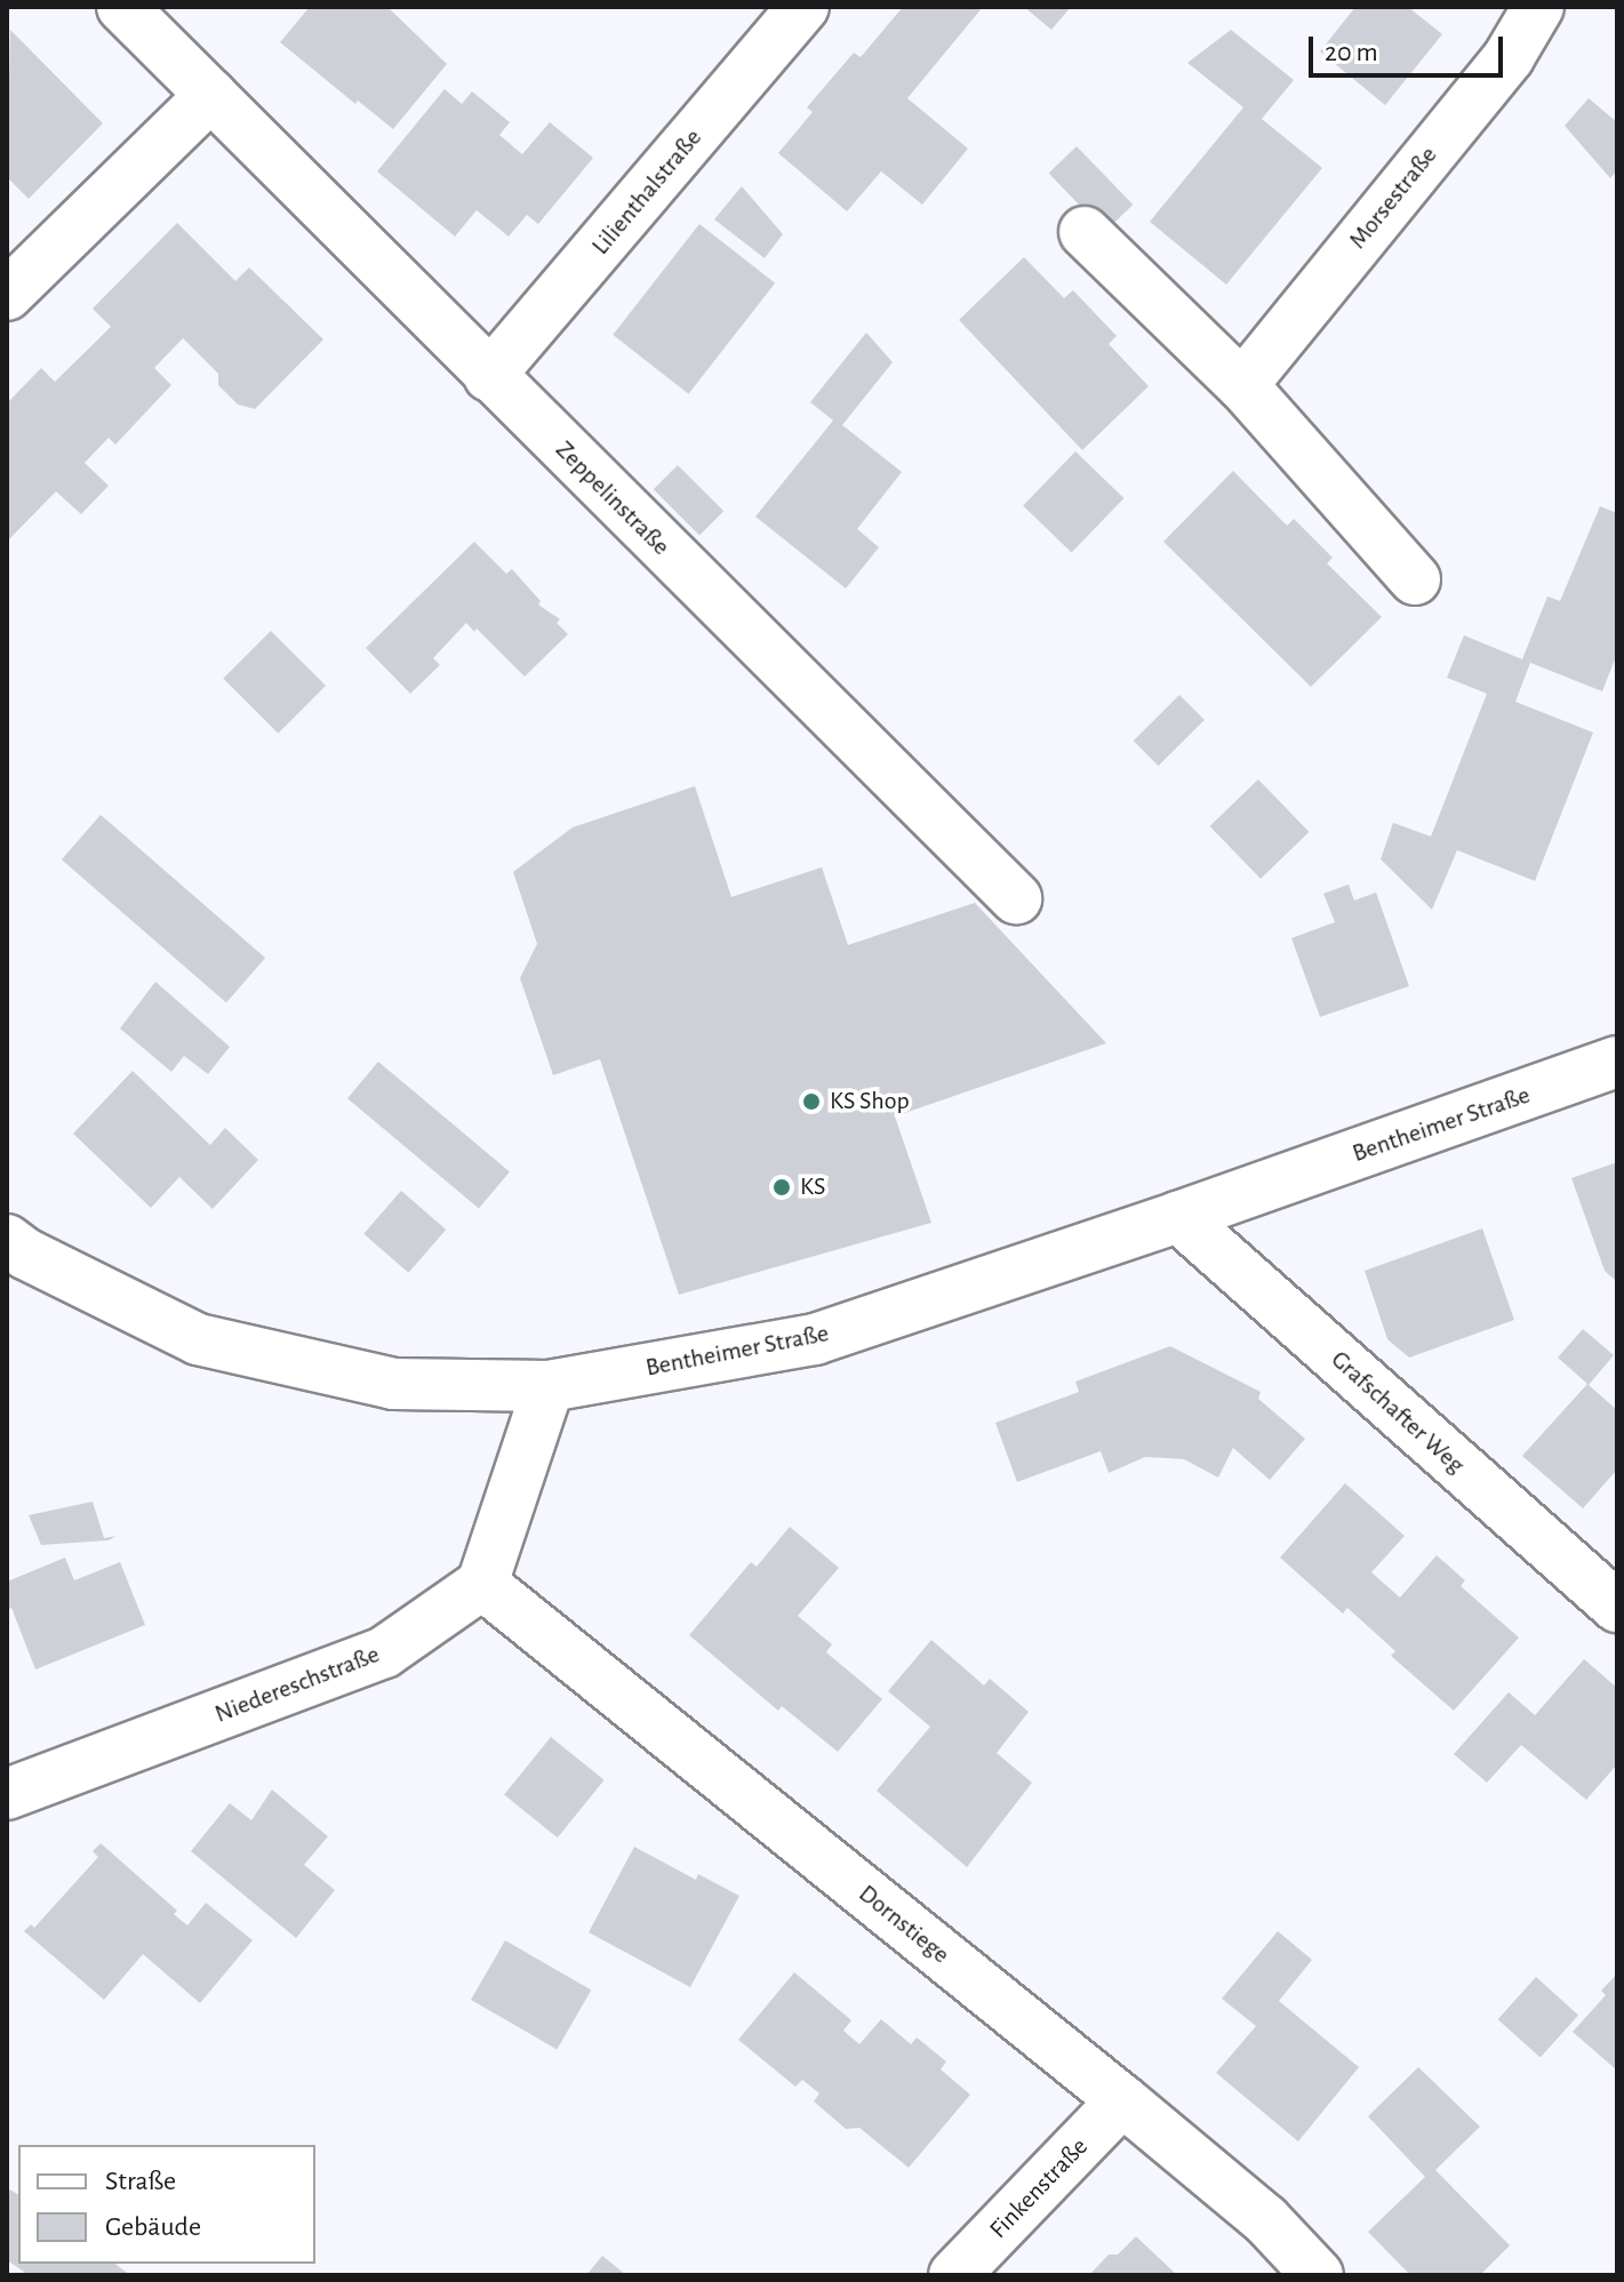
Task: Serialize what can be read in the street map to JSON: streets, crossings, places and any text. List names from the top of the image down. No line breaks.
{"streets":{"street":["Lilienthalstraße","Morsestraße","Zeppelinstraße","Bentheimer Straße","Grafschafter Weg","Niedereschstraße","Dornstiege","Finkenstraße"]},"crossings":[["Lilienthalstraße","Zeppelinstraße"],["Bentheimer Straße","Grafschafter Weg"],["Niedereschstraße","Dornstiege"],["Dornstiege","Finkenstraße"]],"places":["KS Shop","KS"],"legend":["Straße","Gebäude"],"scale_bar":"20 m"}
